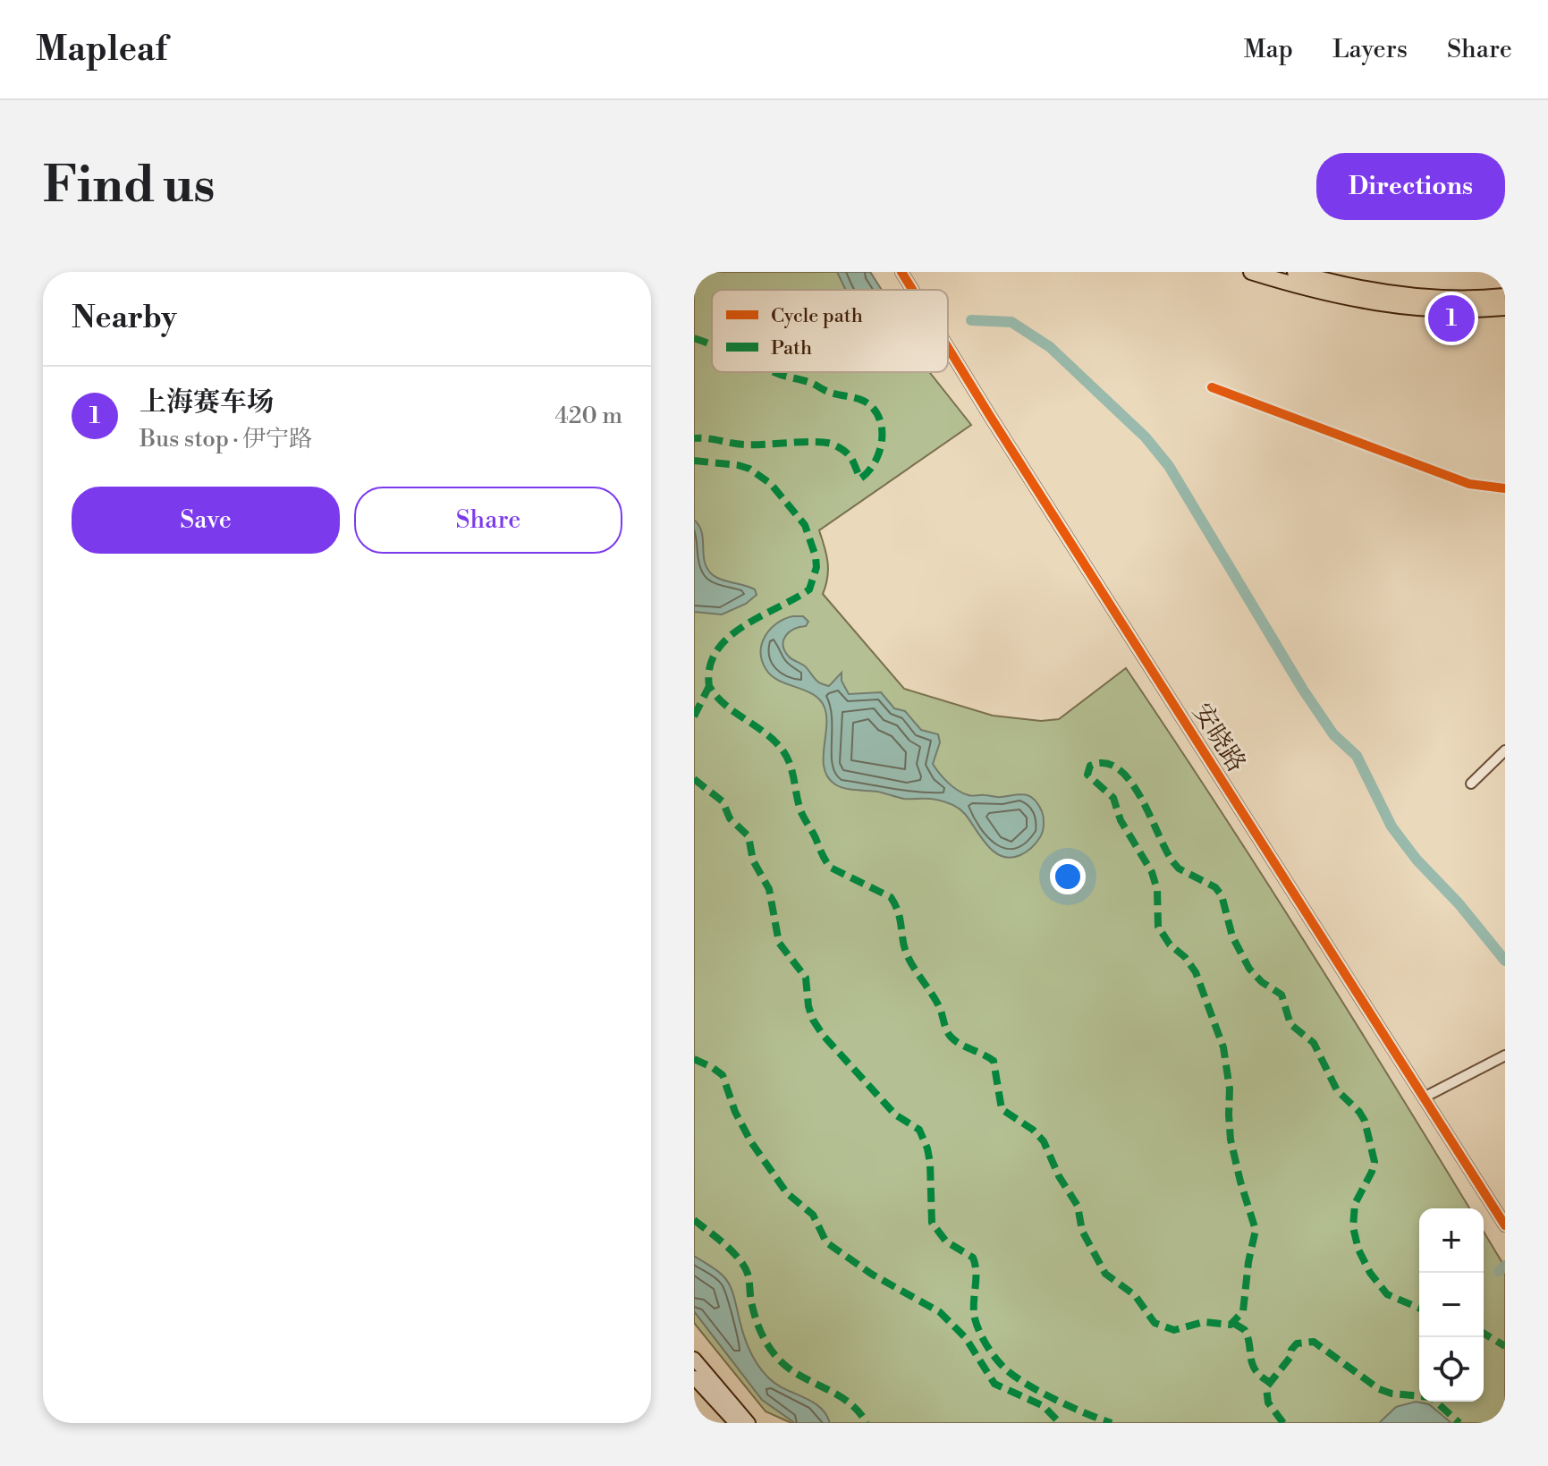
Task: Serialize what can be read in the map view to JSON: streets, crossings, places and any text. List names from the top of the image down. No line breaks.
{"streets":{"street":["安晓路"]},"legend":["Cycle path","Path"],"page":{"header":"Mapleaf","nav":["Map","Layers","Share"],"buttons":["Directions",["Save","Share"]],"title":"Find us","heading":"Nearby","pins":"1","list":[{"mark":"1","name":"上海赛车场","note":"Bus stop · 伊宁路","value":"420 m"}],"map_buttons":["+","−"]}}
